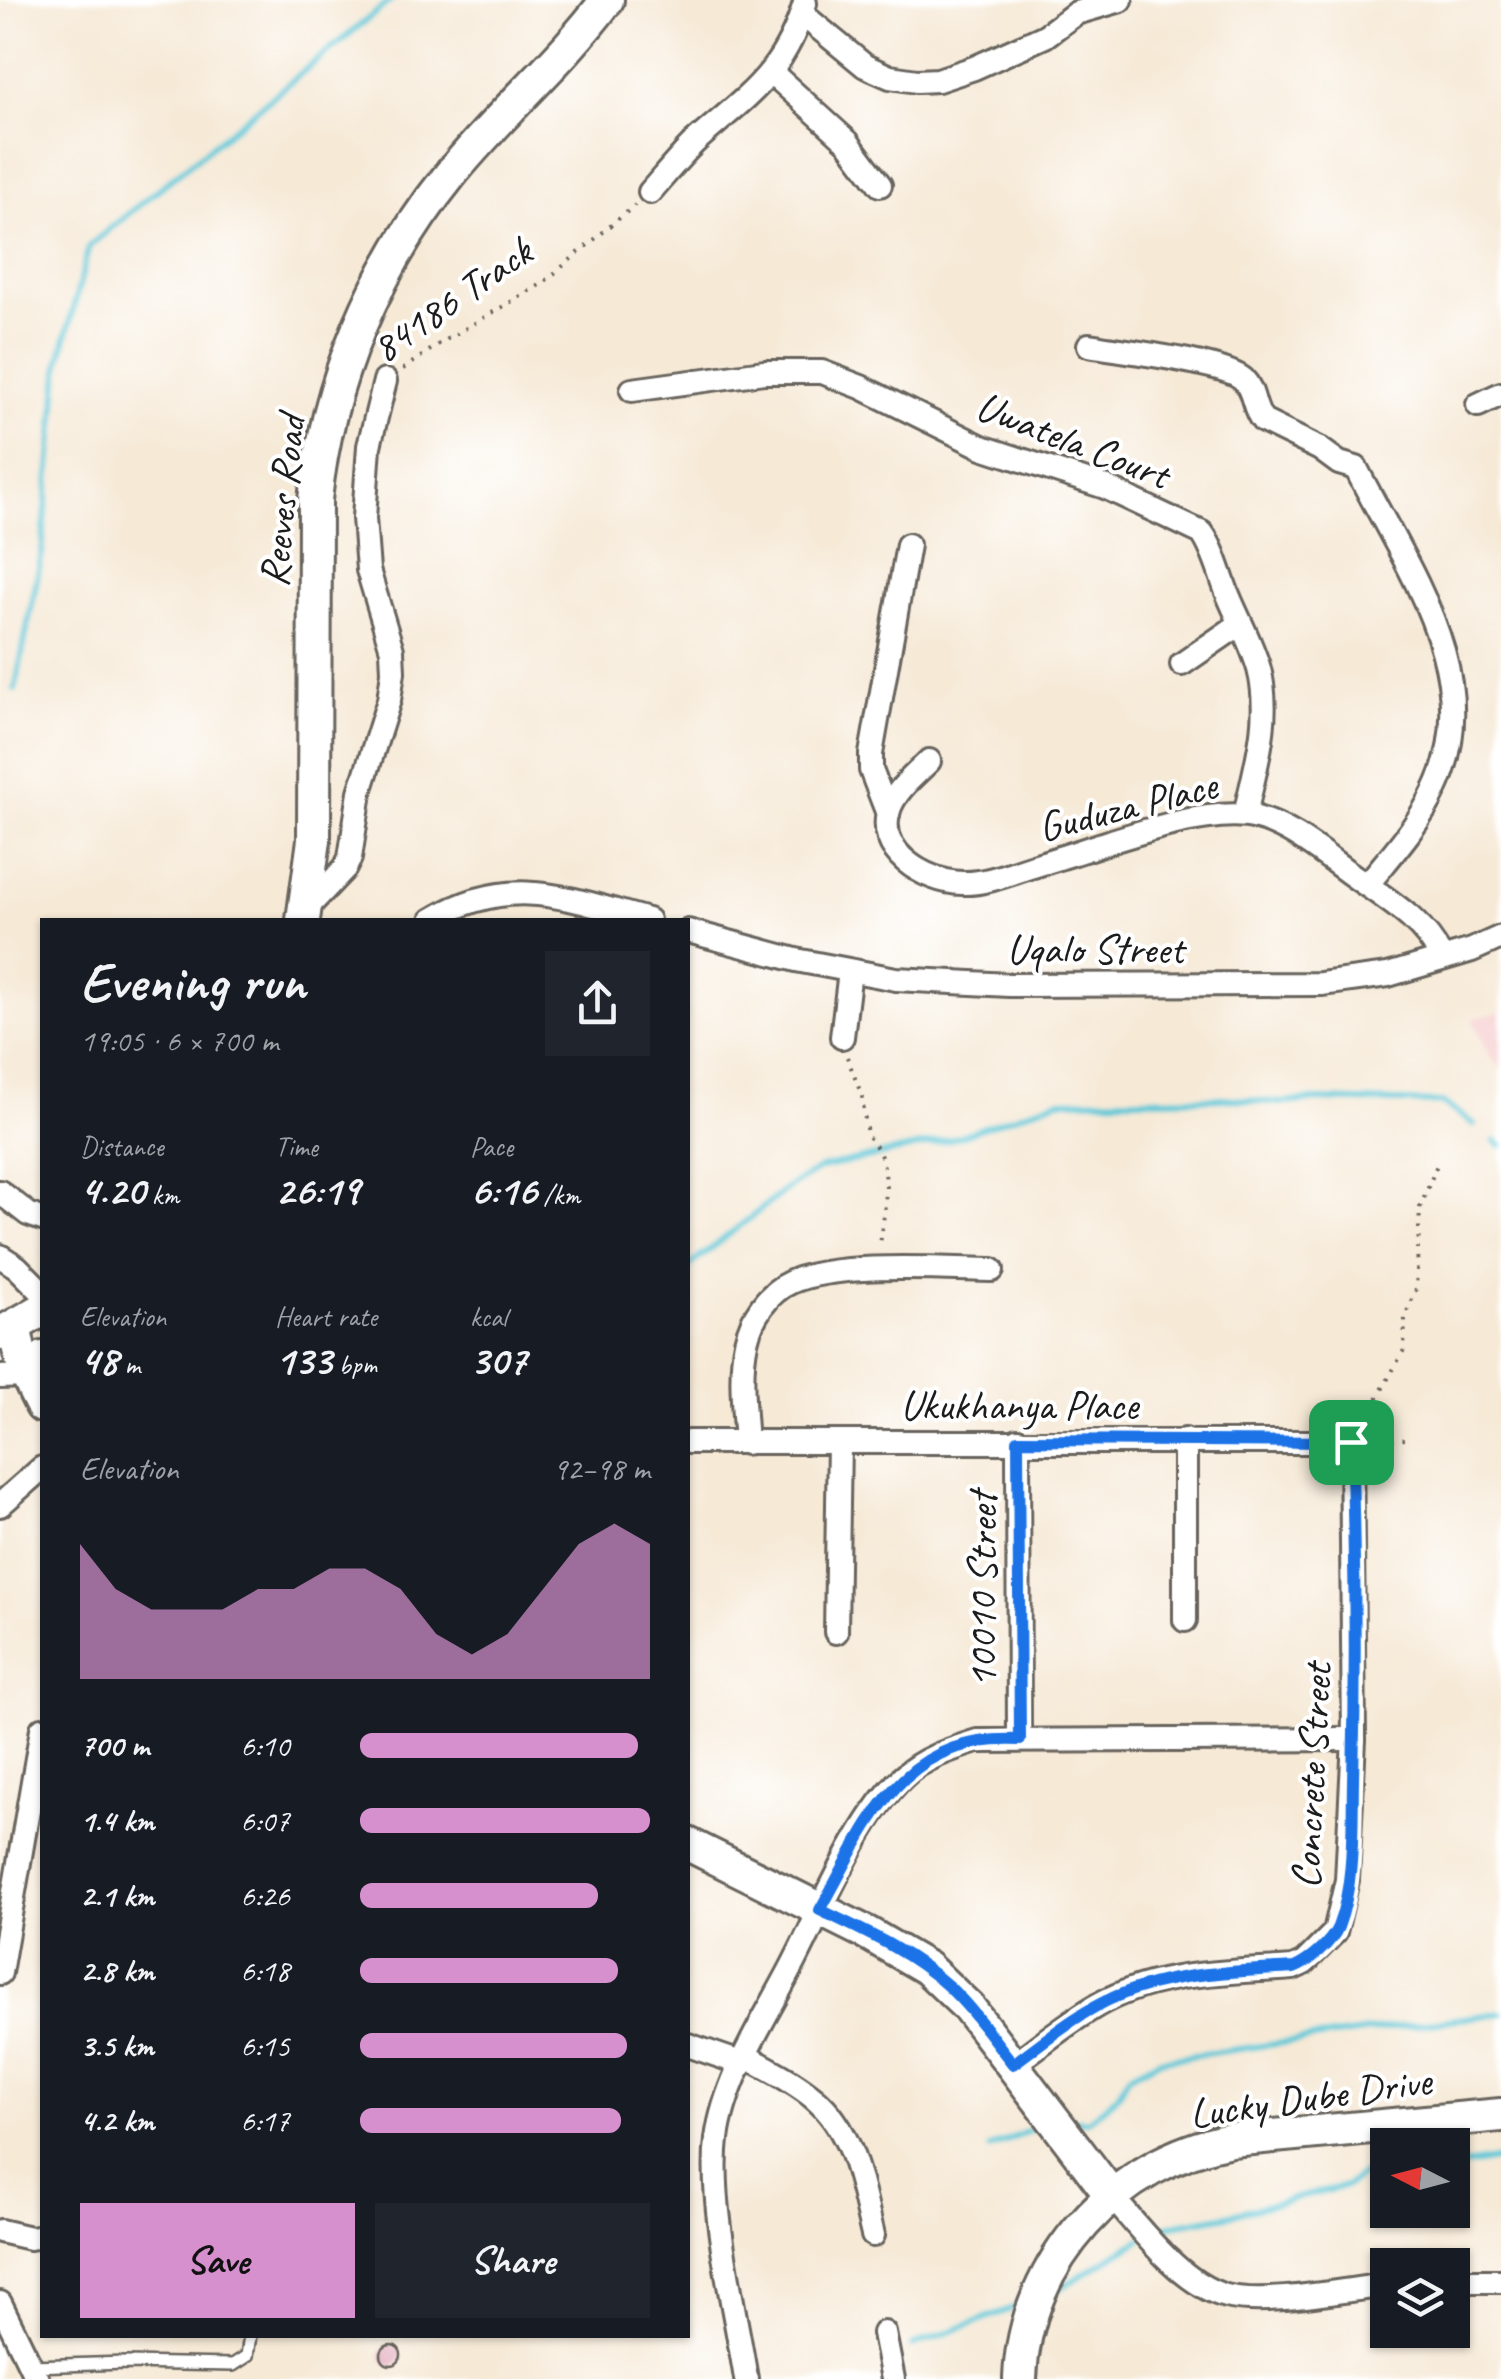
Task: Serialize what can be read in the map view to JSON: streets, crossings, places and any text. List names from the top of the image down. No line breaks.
{"streets":{"street":["84186 Track","Uwatela Court","Reeves Road","Guduza Place","Uqalo Street","Ukukhanya Place","10010 Street","Concrete Street","Lucky Dube Drive"]},"crossings":[["84186 Track","Reeves Road"],["Uwatela Court","Guduza Place"],["Guduza Place","Uqalo Street"],["Ukukhanya Place","10010 Street"],["Ukukhanya Place","Concrete Street"]],"north":"left","page":{"heading":["Evening run","19:05 · 6 × 700 m"],"stats":[["Distance","4.20 km"],["Time","26:19"],["Pace","6:16 /km"],["Elevation","48 m"],["Heart rate","133 bpm"],["kcal","307"]],"chart":["Elevation","92–98 m"],"list":[{"name":"700 m","note":"6:10"},{"name":"1.4 km","note":"6:07"},{"name":"2.1 km","note":"6:26"},{"name":"2.8 km","note":"6:18"},{"name":"3.5 km","note":"6:15"},{"name":"4.2 km","note":"6:17"}],"buttons":["Save","Share"]}}
